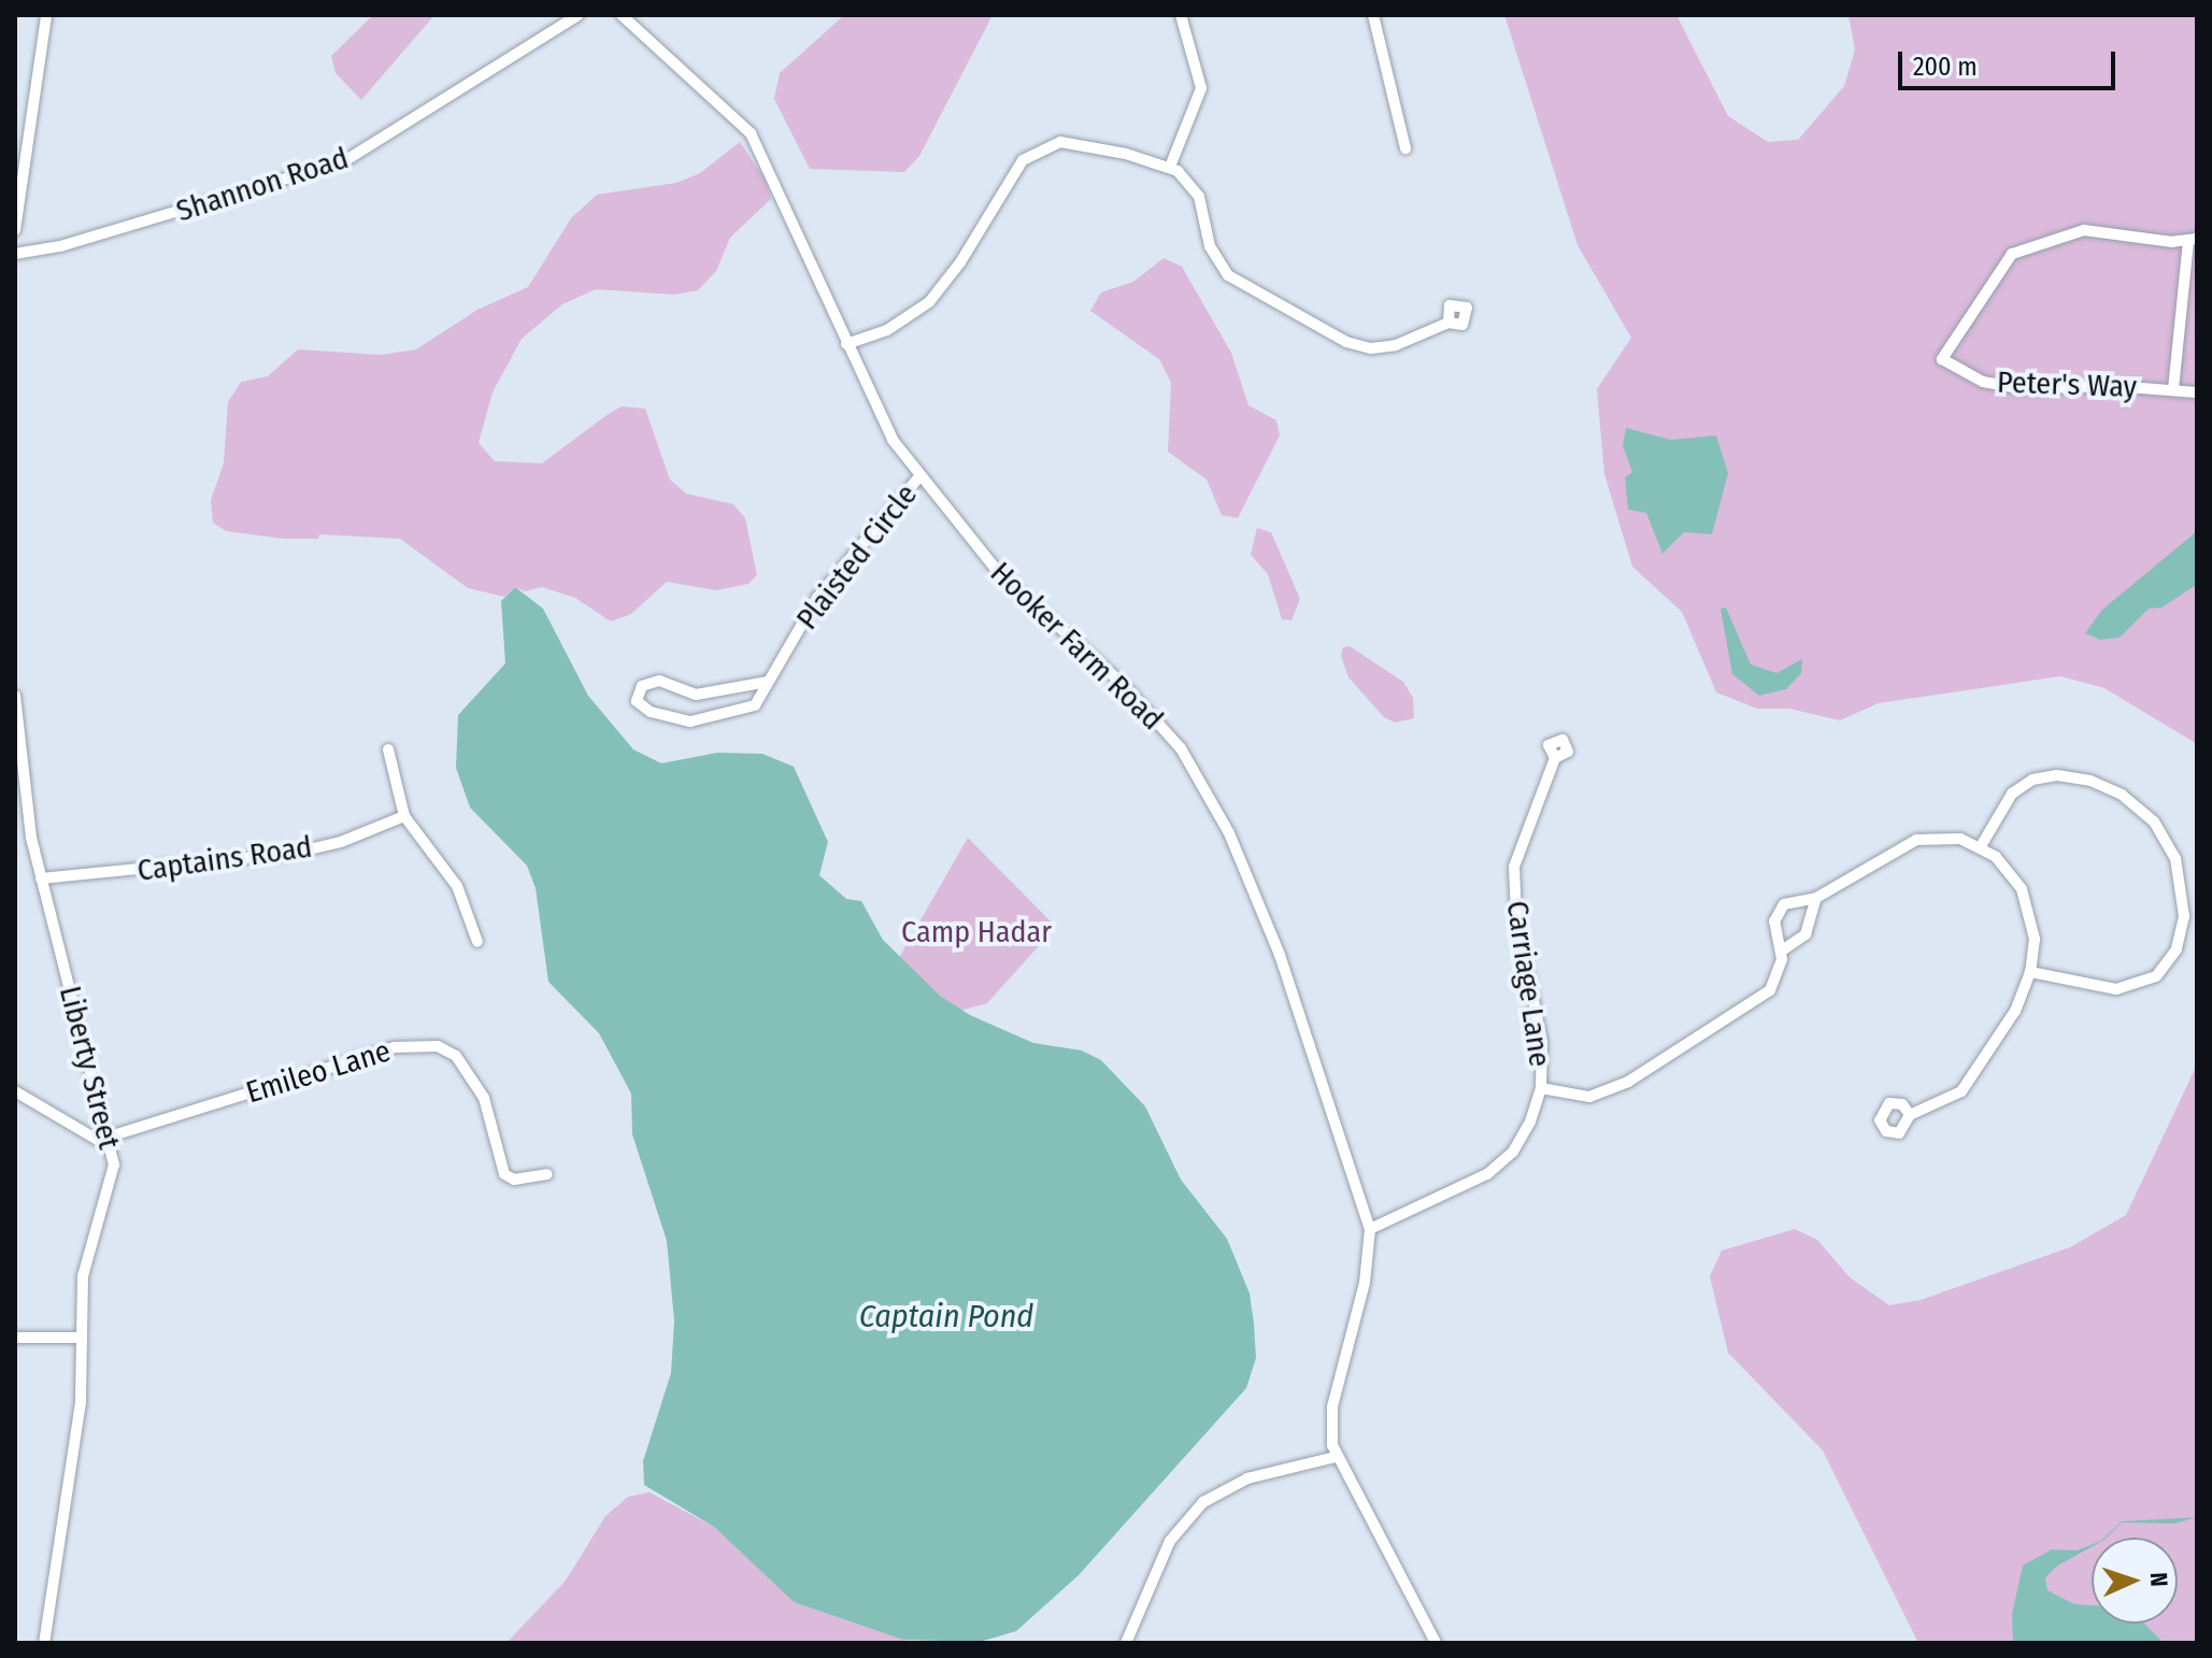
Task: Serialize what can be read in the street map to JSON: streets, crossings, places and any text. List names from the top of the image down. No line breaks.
{"streets":{"street":["Shannon Road","Peter's Way","Plaisted Circle","Hooker Farm Road","Captains Road","Carriage Lane","Liberty Street","Emileo Lane"]},"crossings":[["Plaisted Circle","Hooker Farm Road"],["Hooker Farm Road","Carriage Lane"],["Captains Road","Liberty Street"],["Liberty Street","Emileo Lane"]],"water":["Captain Pond"],"parks":["Camp Hadar"],"scale_bar":"200 m","north":"right"}
